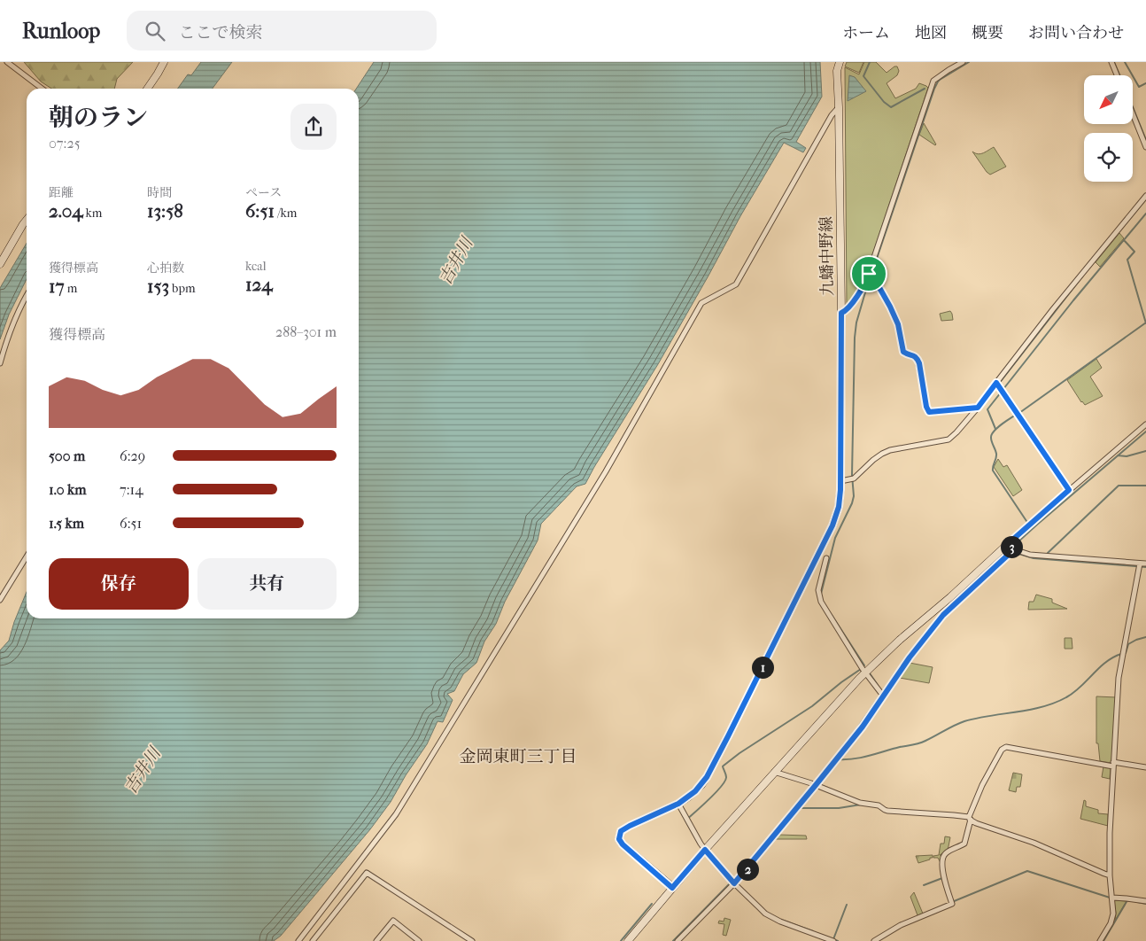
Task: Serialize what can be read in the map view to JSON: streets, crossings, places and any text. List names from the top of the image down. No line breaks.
{"streets":{"main road":["九蟠中野線"]},"districts":["金岡東町三丁目"],"water":["吉井川"],"north":"bottom left","page":{"header":"Runloop","search":"ここで検索","nav":["ホーム","地図","概要","お問い合わせ"],"heading":["朝のラン","07:25"],"stats":[["距離","2.04 km"],["時間","13:58"],["ペース","6:51 /km"],["獲得標高","17 m"],["心拍数","153 bpm"],["kcal","124"]],"chart":["獲得標高","288–301 m"],"list":[{"name":"500 m","note":"6:29"},{"name":"1.0 km","note":"7:14"},{"name":"1.5 km","note":"6:51"}],"pins":["3","1","2"],"buttons":["保存","共有"]}}
